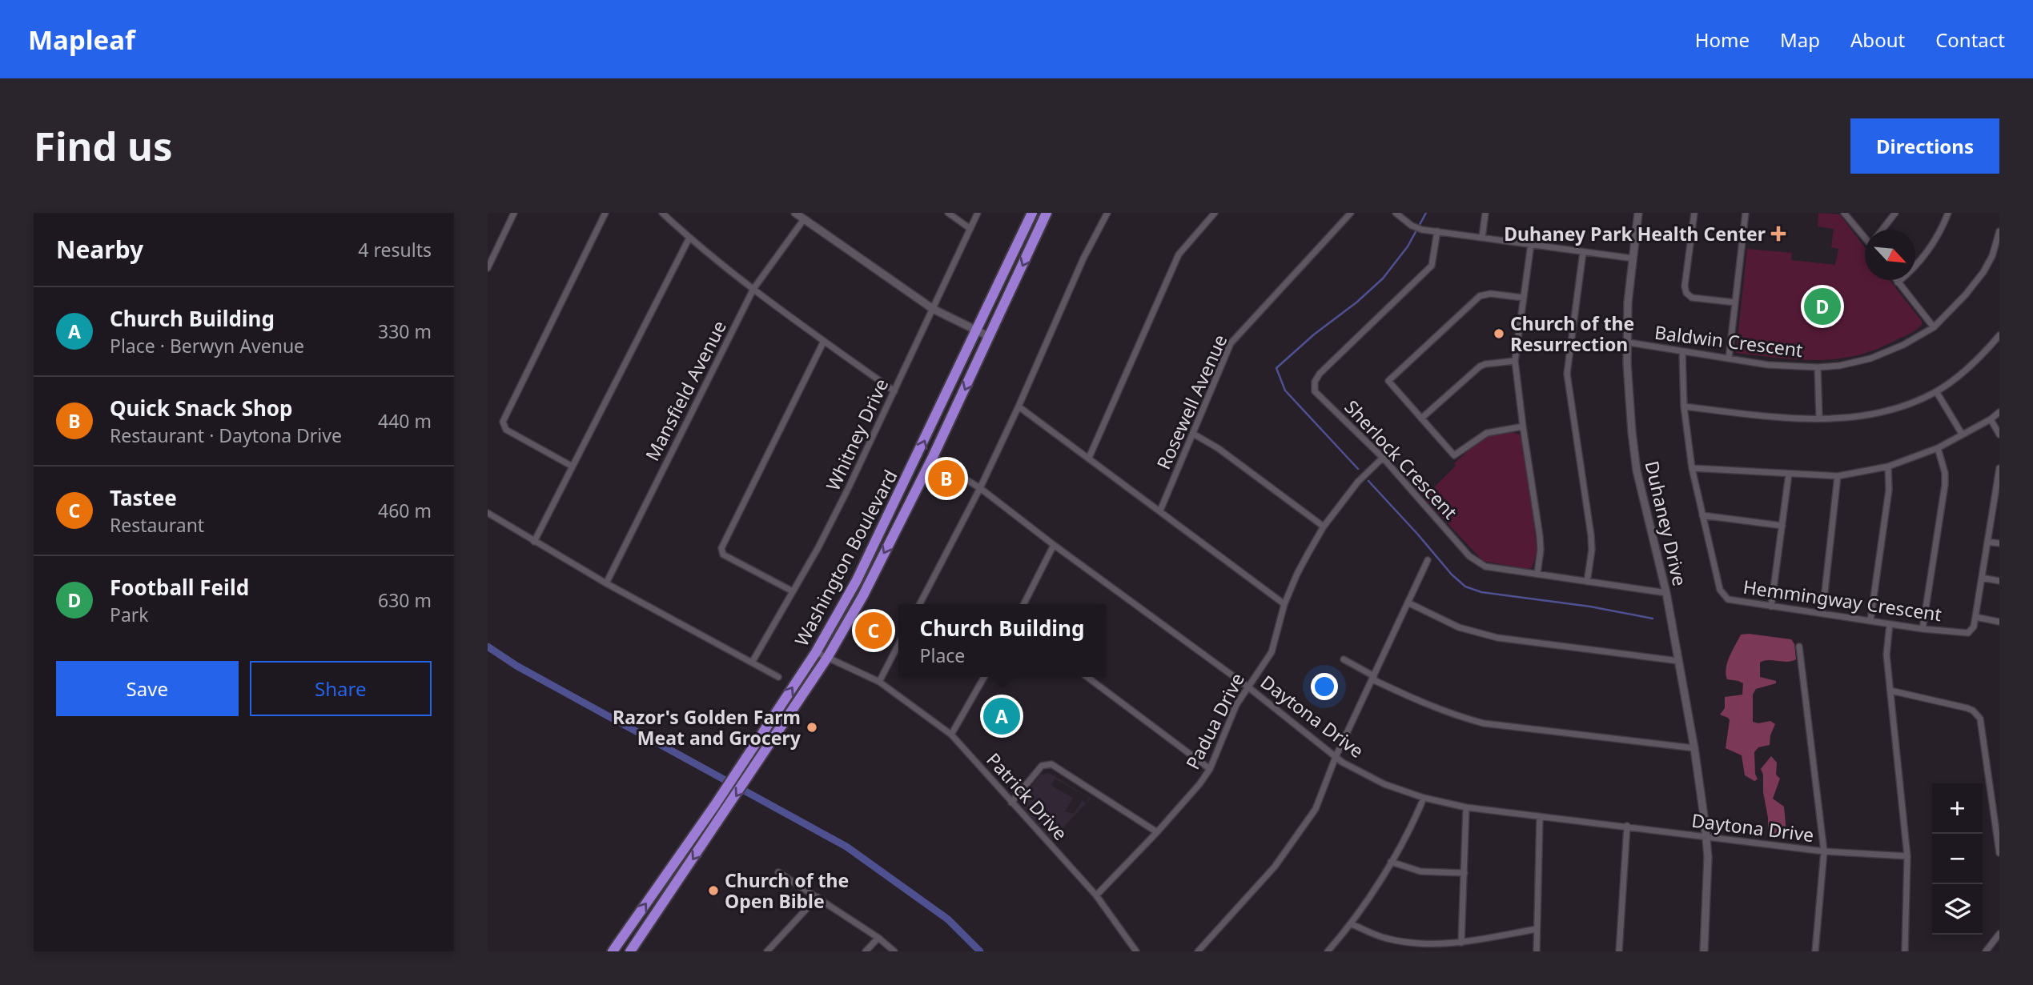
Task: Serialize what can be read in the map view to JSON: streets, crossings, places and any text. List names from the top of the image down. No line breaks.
{"streets":{"highway":["Washington Boulevard"],"street":["Baldwin Crescent","Mansfield Avenue","Rosewell Avenue","Whitney Drive","Sherlock Crescent","Duhaney Drive","Hemmingway Crescent","Daytona Drive","Padua Drive","Patrick Drive"]},"crossings":[["Baldwin Crescent","Duhaney Drive"],["Baldwin Crescent","Hemmingway Crescent"],["Sherlock Crescent","Duhaney Drive"],["Sherlock Crescent","Padua Drive"],["Duhaney Drive","Daytona Drive"],["Washington Boulevard","Daytona Drive"],["Washington Boulevard","Patrick Drive"],["Daytona Drive","Padua Drive"],["Padua Drive","Patrick Drive"]],"places":{"health":["Duhaney Park Health Center"],"other":["Church of the Resurrection","Razor's Golden Farm Meat and Grocery","Church of the Open Bible"]},"north":"bottom right","page":{"header":"Mapleaf","nav":["Home","Map","About","Contact"],"buttons":["Directions",["Save","Share"]],"title":"Find us","heading":["Nearby","4 results"],"pins":["D","B","C","A"],"list":[{"mark":"A","name":"Church Building","note":"Place · Berwyn Avenue","value":"330 m"},{"mark":"B","name":"Quick Snack Shop","note":"Restaurant · Daytona Drive","value":"440 m"},{"mark":"C","name":"Tastee","note":"Restaurant","value":"460 m"},{"mark":"D","name":"Football Feild","note":"Park","value":"630 m"}],"popup":["Church Building","Place"],"map_buttons":["+","−"]}}
